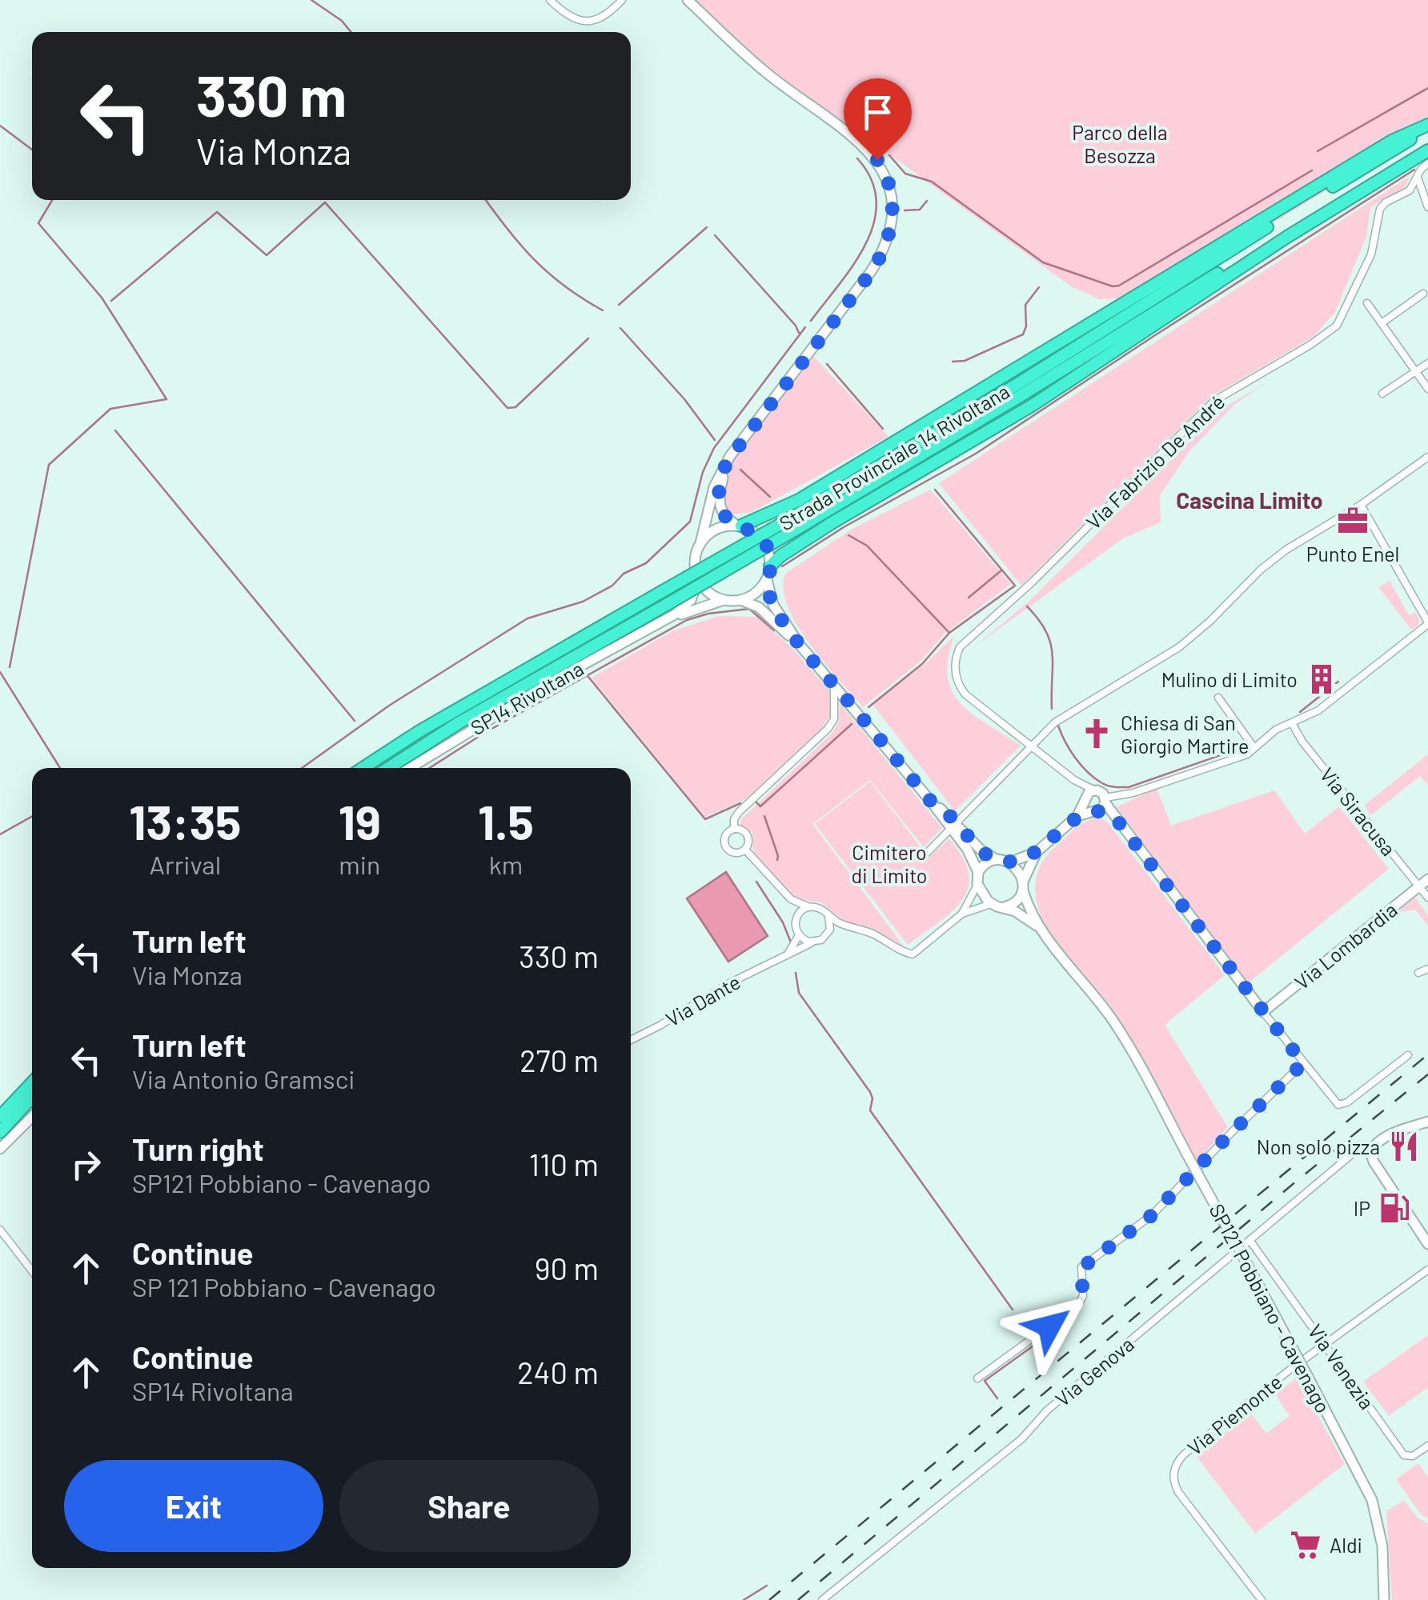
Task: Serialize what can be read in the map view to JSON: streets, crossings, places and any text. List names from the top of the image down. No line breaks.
{"streets":{"highway":["Strada Provinciale 14 Rivoltana"],"street":["Via Fabrizio De André","SP14 Rivoltana","Via Siracusa","Via Lombardia","Via Dante","SP121 Pobbiano - Cavenago","Via Venezia","Via Genova","Via Piemonte"]},"crossings":[["Via Siracusa","Via Lombardia"],["Via Venezia","Via Genova"],["Via Venezia","Via Piemonte"]],"districts":["Cascina Limito"],"parks":["Parco della Besozza","Cimitero di Limito"],"places":{"office":["Punto Enel"],"building":["Mulino di Limito"],"church":["Chiesa di San Giorgio Martire"],"restaurant":["Non solo pizza"],"fuel station":["IP"],"supermarket":["Aldi"]},"page":{"turn":["330 m","Via Monza"],"eta":["13:35","Arrival","19","min","1.5","km"],"list":[{"name":"Turn left","note":"Via Monza","value":"330 m"},{"name":"Turn left","note":"Via Antonio Gramsci","value":"270 m"},{"name":"Turn right","note":"SP121 Pobbiano - Cavenago","value":"110 m"},{"name":"Continue","note":"SP 121 Pobbiano - Cavenago","value":"90 m"},{"name":"Continue","note":"SP14 Rivoltana","value":"240 m"}],"buttons":["Exit","Share"]}}
